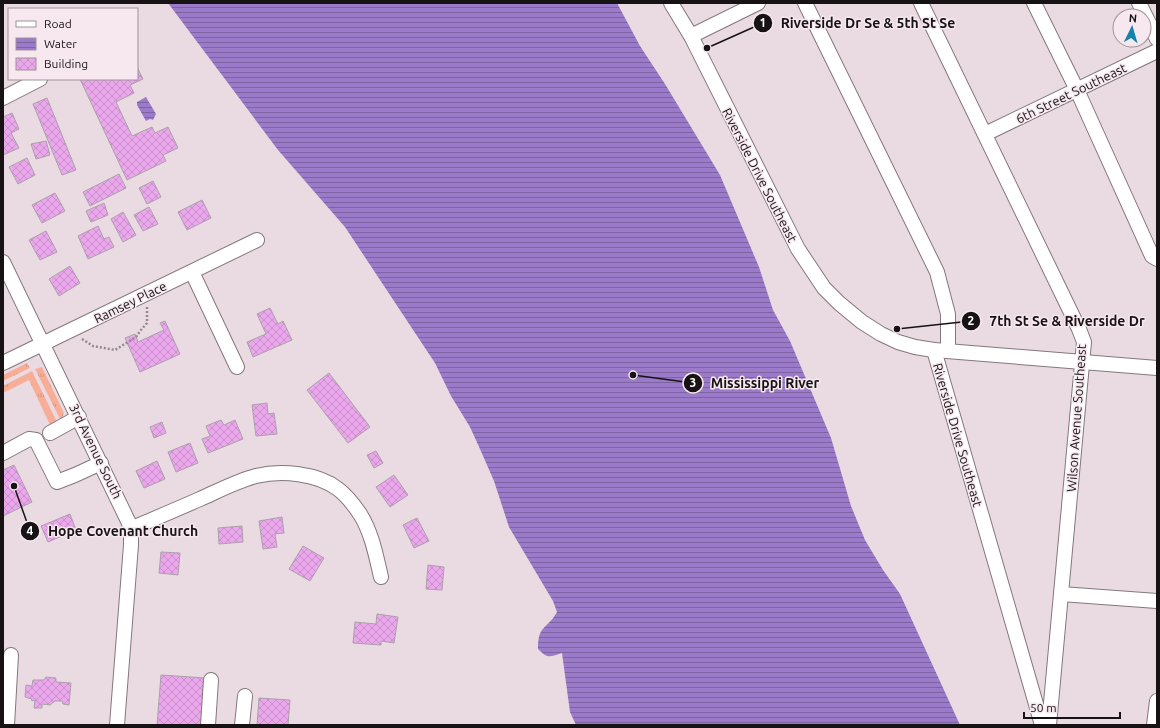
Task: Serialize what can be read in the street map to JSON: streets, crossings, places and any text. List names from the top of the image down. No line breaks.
{"streets":{"street":["6th Street Southeast","Riverside Drive Southeast","Ramsey Place","Wilson Avenue Southeast","3rd Avenue South"]},"crossings":[["6th Street Southeast","Wilson Avenue Southeast"],["Ramsey Place","3rd Avenue South"]],"places":["Riverside Dr Se & 5th St Se","7th St Se & Riverside Dr","Mississippi River","Hope Covenant Church"],"legend":["Road","Water","Building"],"scale_bar":"50 m","north":"top"}
